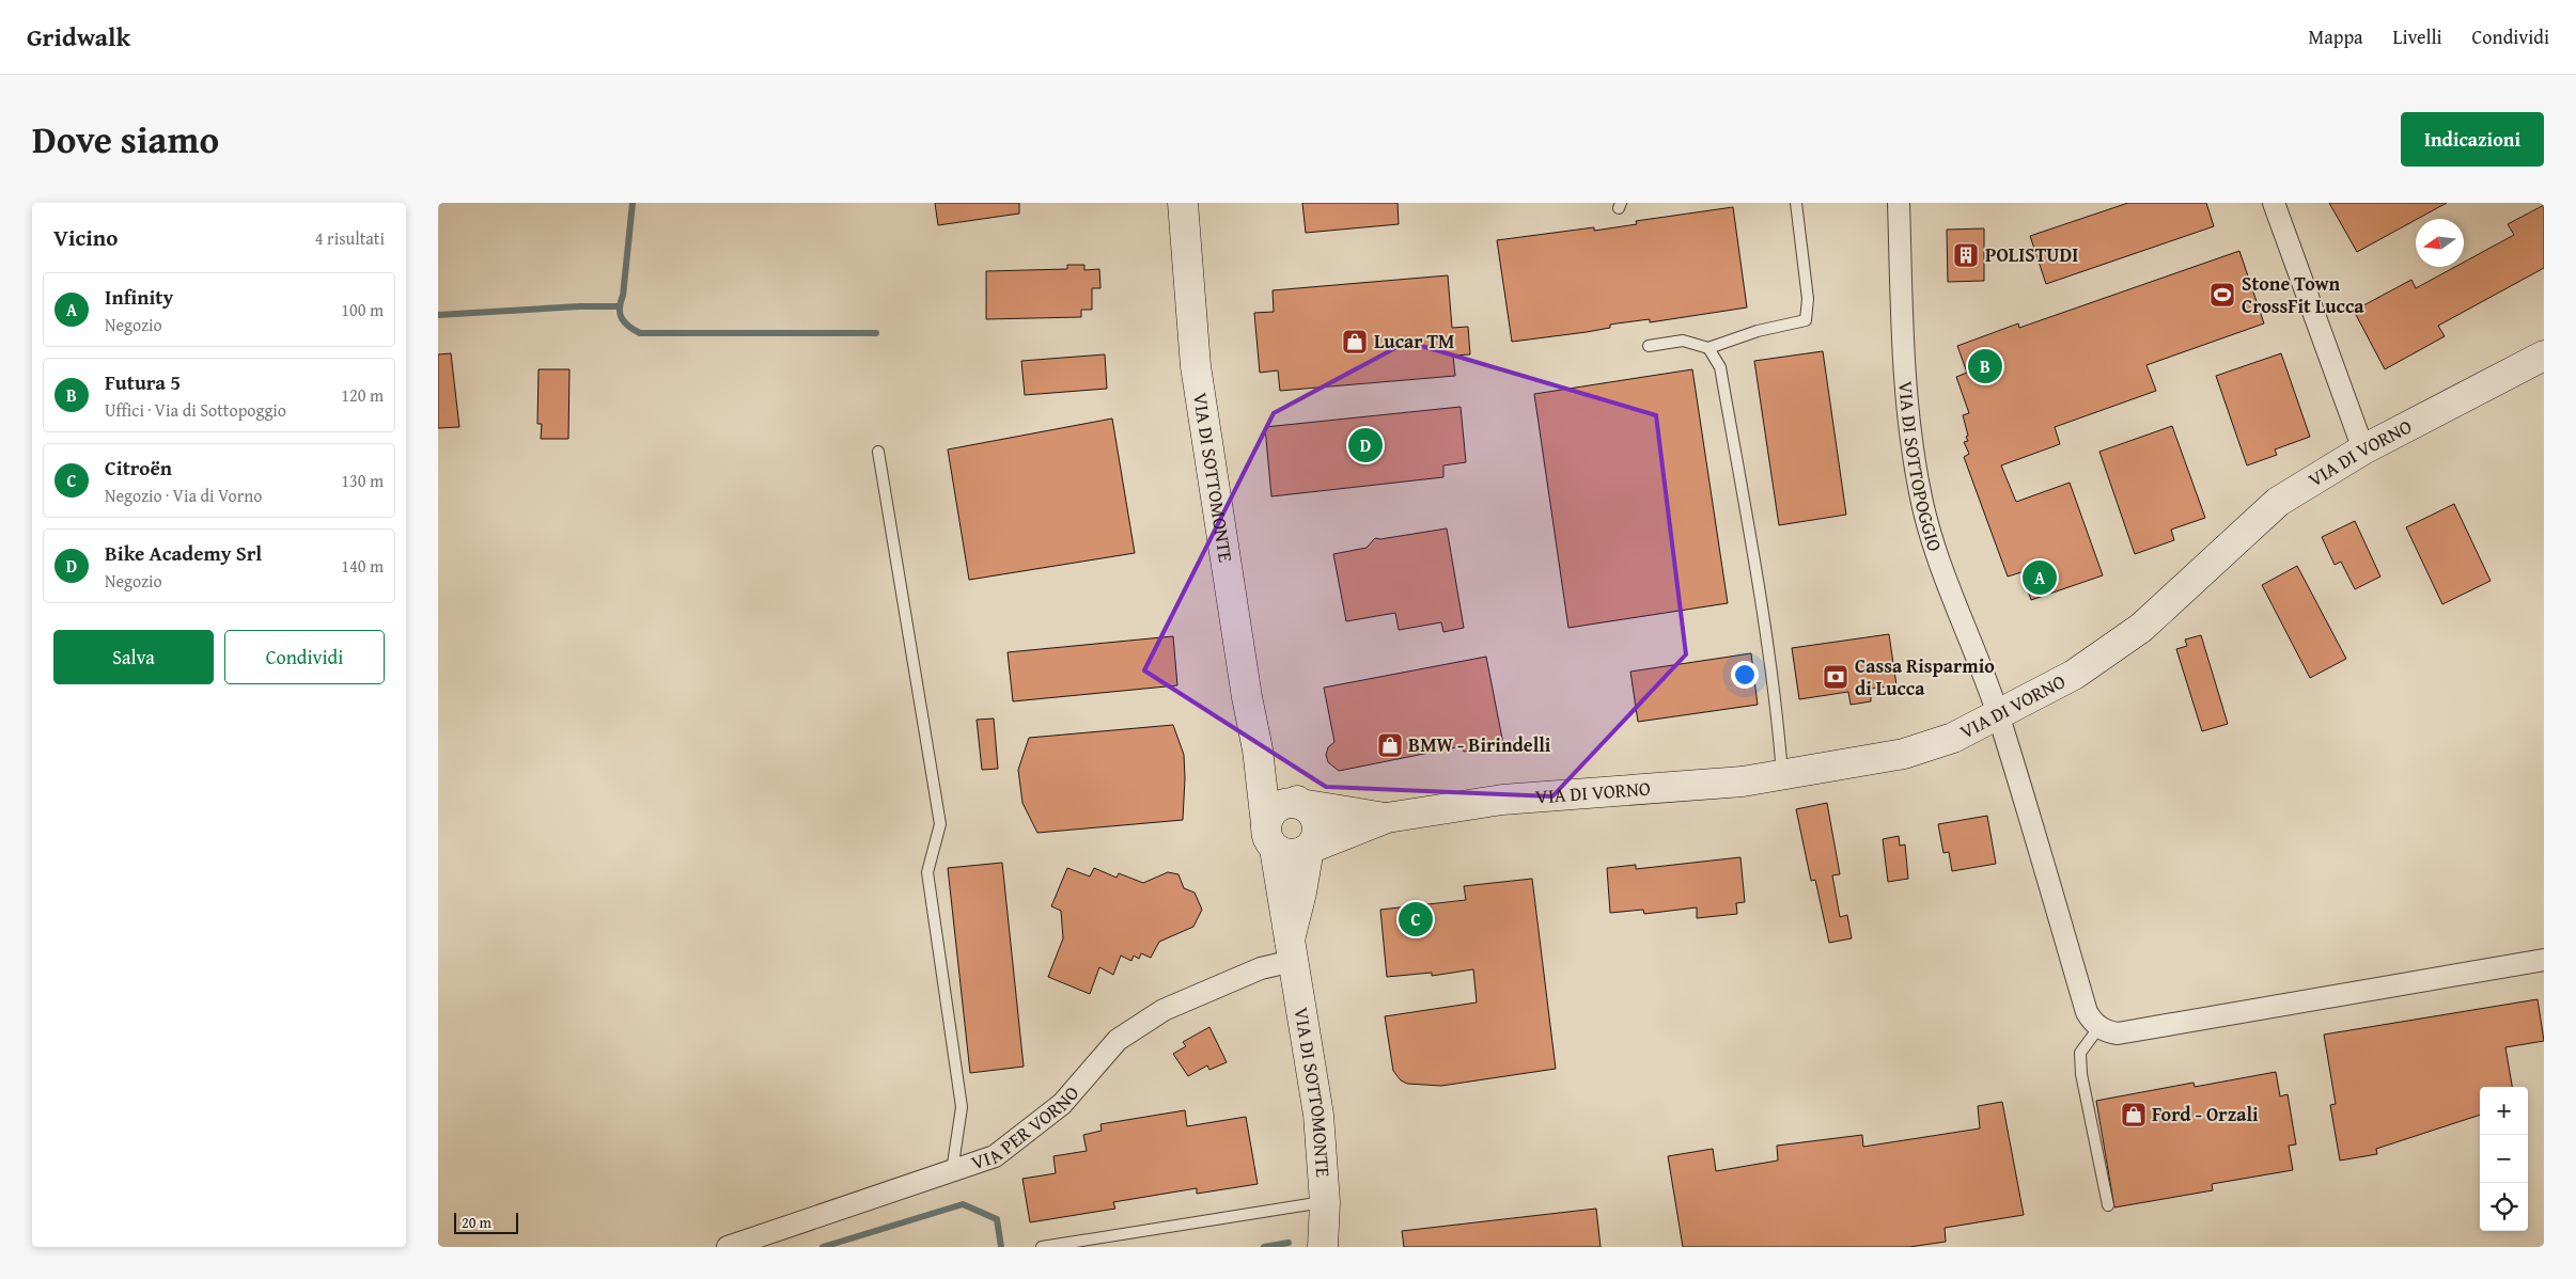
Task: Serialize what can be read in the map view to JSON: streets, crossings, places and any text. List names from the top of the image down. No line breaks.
{"streets":{"street":["VIA DI VORNO","VIA DI SOTTOPOGGIO","VIA DI SOTTOMONTE","VIA PER VORNO"]},"crossings":[["VIA DI VORNO","VIA DI SOTTOPOGGIO"],["VIA DI VORNO","VIA DI SOTTOMONTE"],["VIA DI SOTTOMONTE","VIA PER VORNO"]],"places":{"building":["POLISTUDI"],"sports":["Stone Town CrossFit Lucca"],"shop":["Lucar TM","BMW - Birindelli","Ford - Orzali"],"bank":["Cassa Risparmio di Lucca"]},"scale_bar":"20 m","north":"left","page":{"header":"Gridwalk","nav":["Mappa","Livelli","Condividi"],"title":"Dove siamo","buttons":["Indicazioni",["Salva","Condividi"]],"heading":["Vicino","4 risultati"],"list":[{"mark":"A","name":"Infinity","note":"Negozio","value":"100 m"},{"mark":"B","name":"Futura 5","note":"Uffici · Via di Sottopoggio","value":"120 m"},{"mark":"C","name":"Citroën","note":"Negozio · Via di Vorno","value":"130 m"},{"mark":"D","name":"Bike Academy Srl","note":"Negozio","value":"140 m"}],"pins":["B","D","A","C"],"map_buttons":["+","−"],"scale":"20 m"}}
